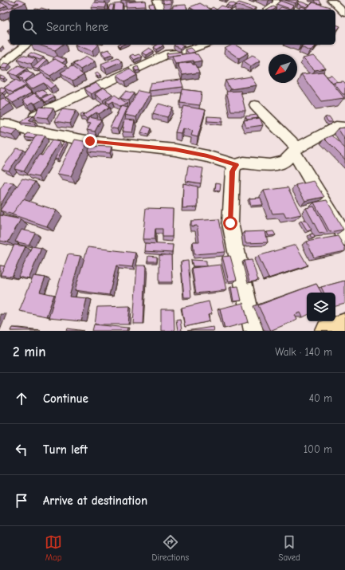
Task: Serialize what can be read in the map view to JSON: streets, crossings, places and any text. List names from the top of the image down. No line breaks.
{"north":"bottom left","page":{"search":"Search here","heading":["2 min","Walk · 140 m"],"list":[["Continue","40 m"],["Turn left","100 m"],"Arrive at destination"],"nav":["Map","Directions","Saved"]}}
